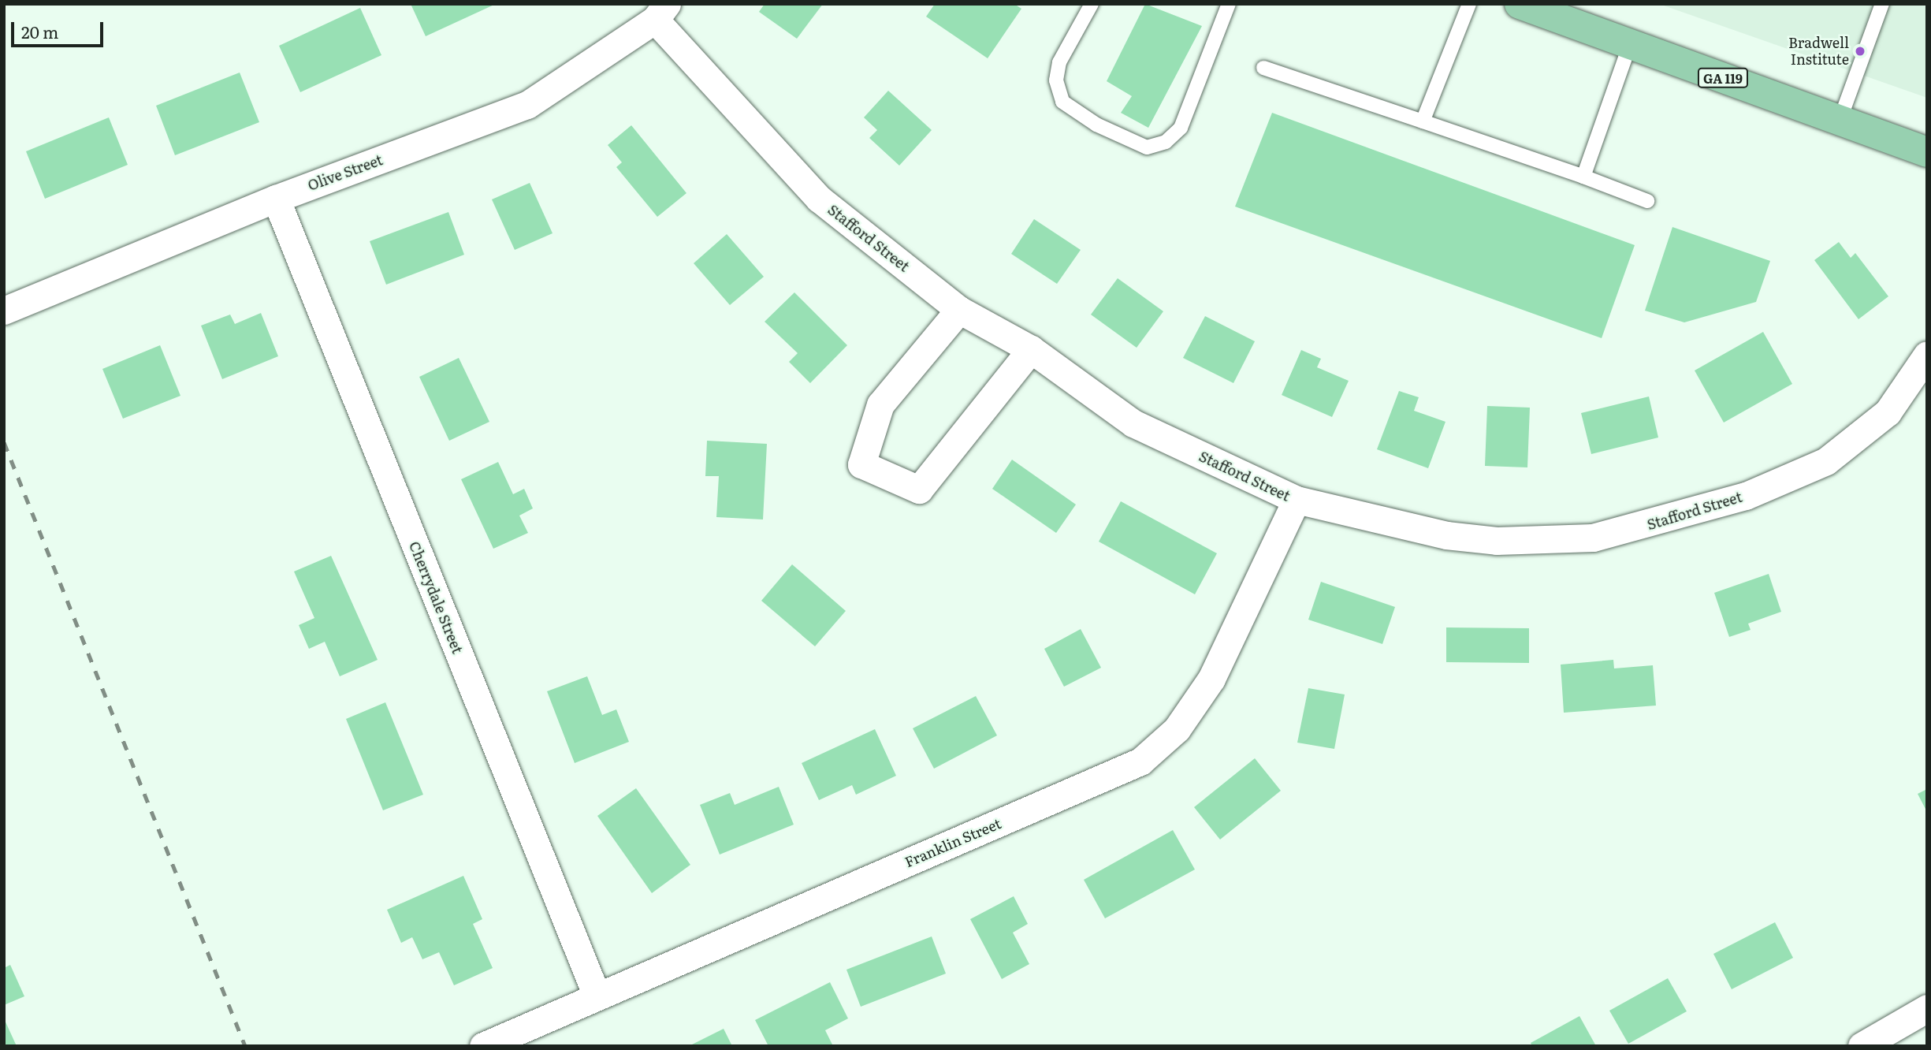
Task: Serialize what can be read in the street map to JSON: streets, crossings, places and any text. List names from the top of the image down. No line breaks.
{"streets":{"main road":["GA 119"],"street":["Olive Street","Stafford Street","Cherrydale Street","Franklin Street"]},"crossings":[["Olive Street","Stafford Street"],["Olive Street","Cherrydale Street"],["Stafford Street","Franklin Street"],["Cherrydale Street","Franklin Street"]],"places":["Bradwell Institute"],"scale_bar":"20 m"}
